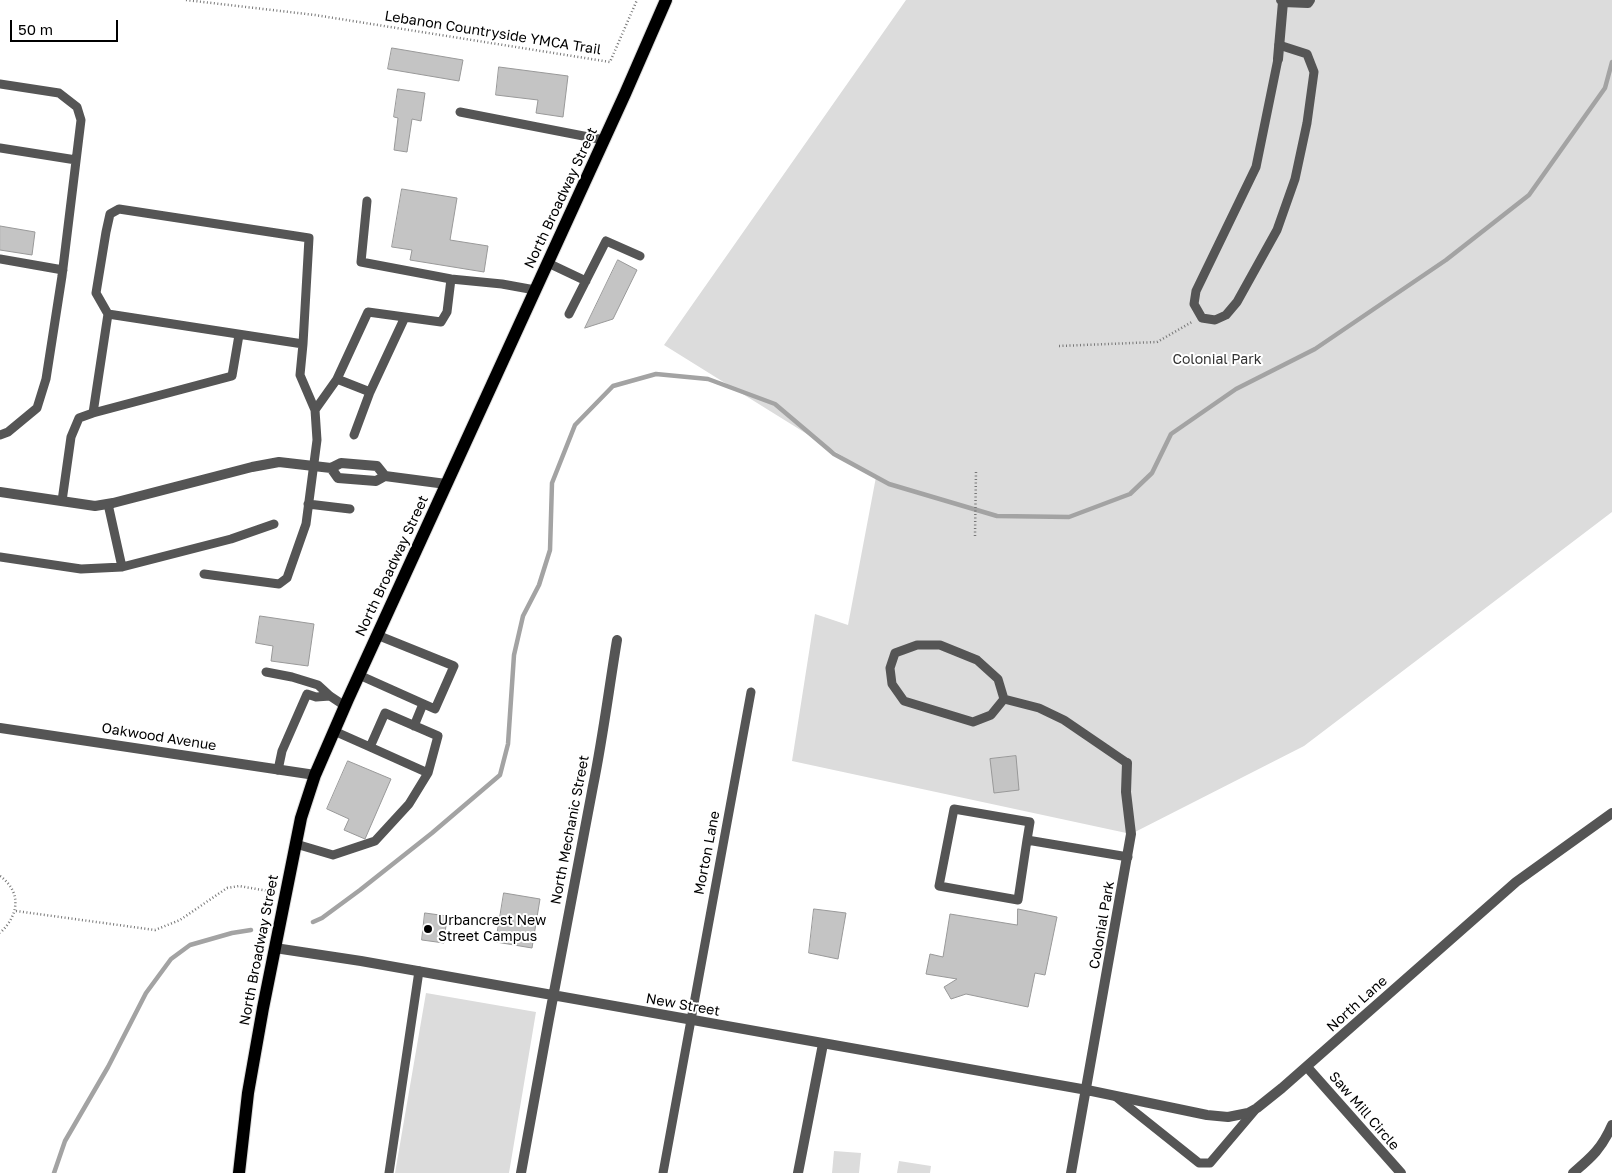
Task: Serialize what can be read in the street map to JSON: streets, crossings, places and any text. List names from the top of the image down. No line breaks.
{"streets":{"main road":["North Broadway Street"],"street":["Oakwood Avenue","North Mechanic Street","Colonial Park","North Lane","New Street","Saw Mill Circle"],"lane":["Morton Lane"],"path":["Lebanon Countryside YMCA Trail"]},"crossings":[["North Broadway Street","Oakwood Avenue"],["North Broadway Street","New Street"],["North Mechanic Street","New Street"],["Morton Lane","New Street"],["Colonial Park","North Lane"],["Colonial Park","New Street"],["North Lane","New Street"],["North Lane","Saw Mill Circle"]],"parks":["Colonial Park"],"places":["Urbancrest New Street Campus"],"scale_bar":"50 m"}
